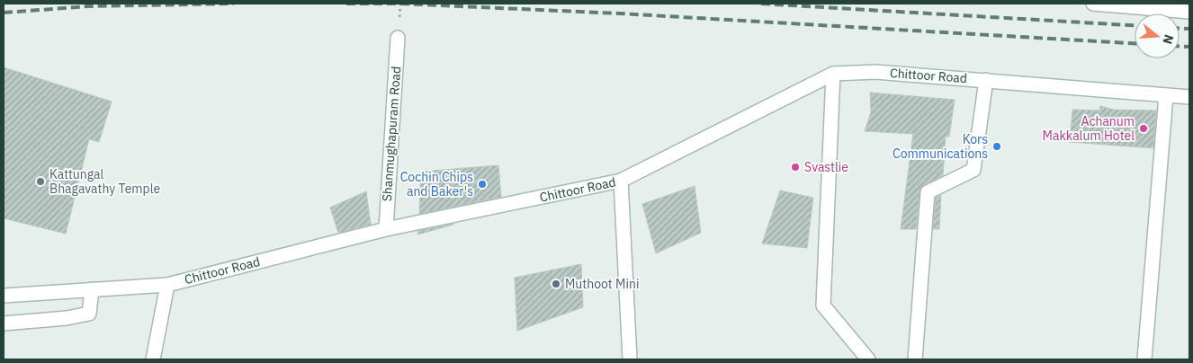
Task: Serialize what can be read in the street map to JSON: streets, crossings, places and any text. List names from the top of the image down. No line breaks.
{"streets":{"street":["Chittoor Road","Shanmughapuram Road"]},"crossings":[["Chittoor Road","Shanmughapuram Road"]],"places":["Achanum Makkalum Hotel","Kors Communications","Svastlie","Kattungal Bhagavathy Temple","Cochin Chips and Baker's","Muthoot Mini"],"north":"right"}
